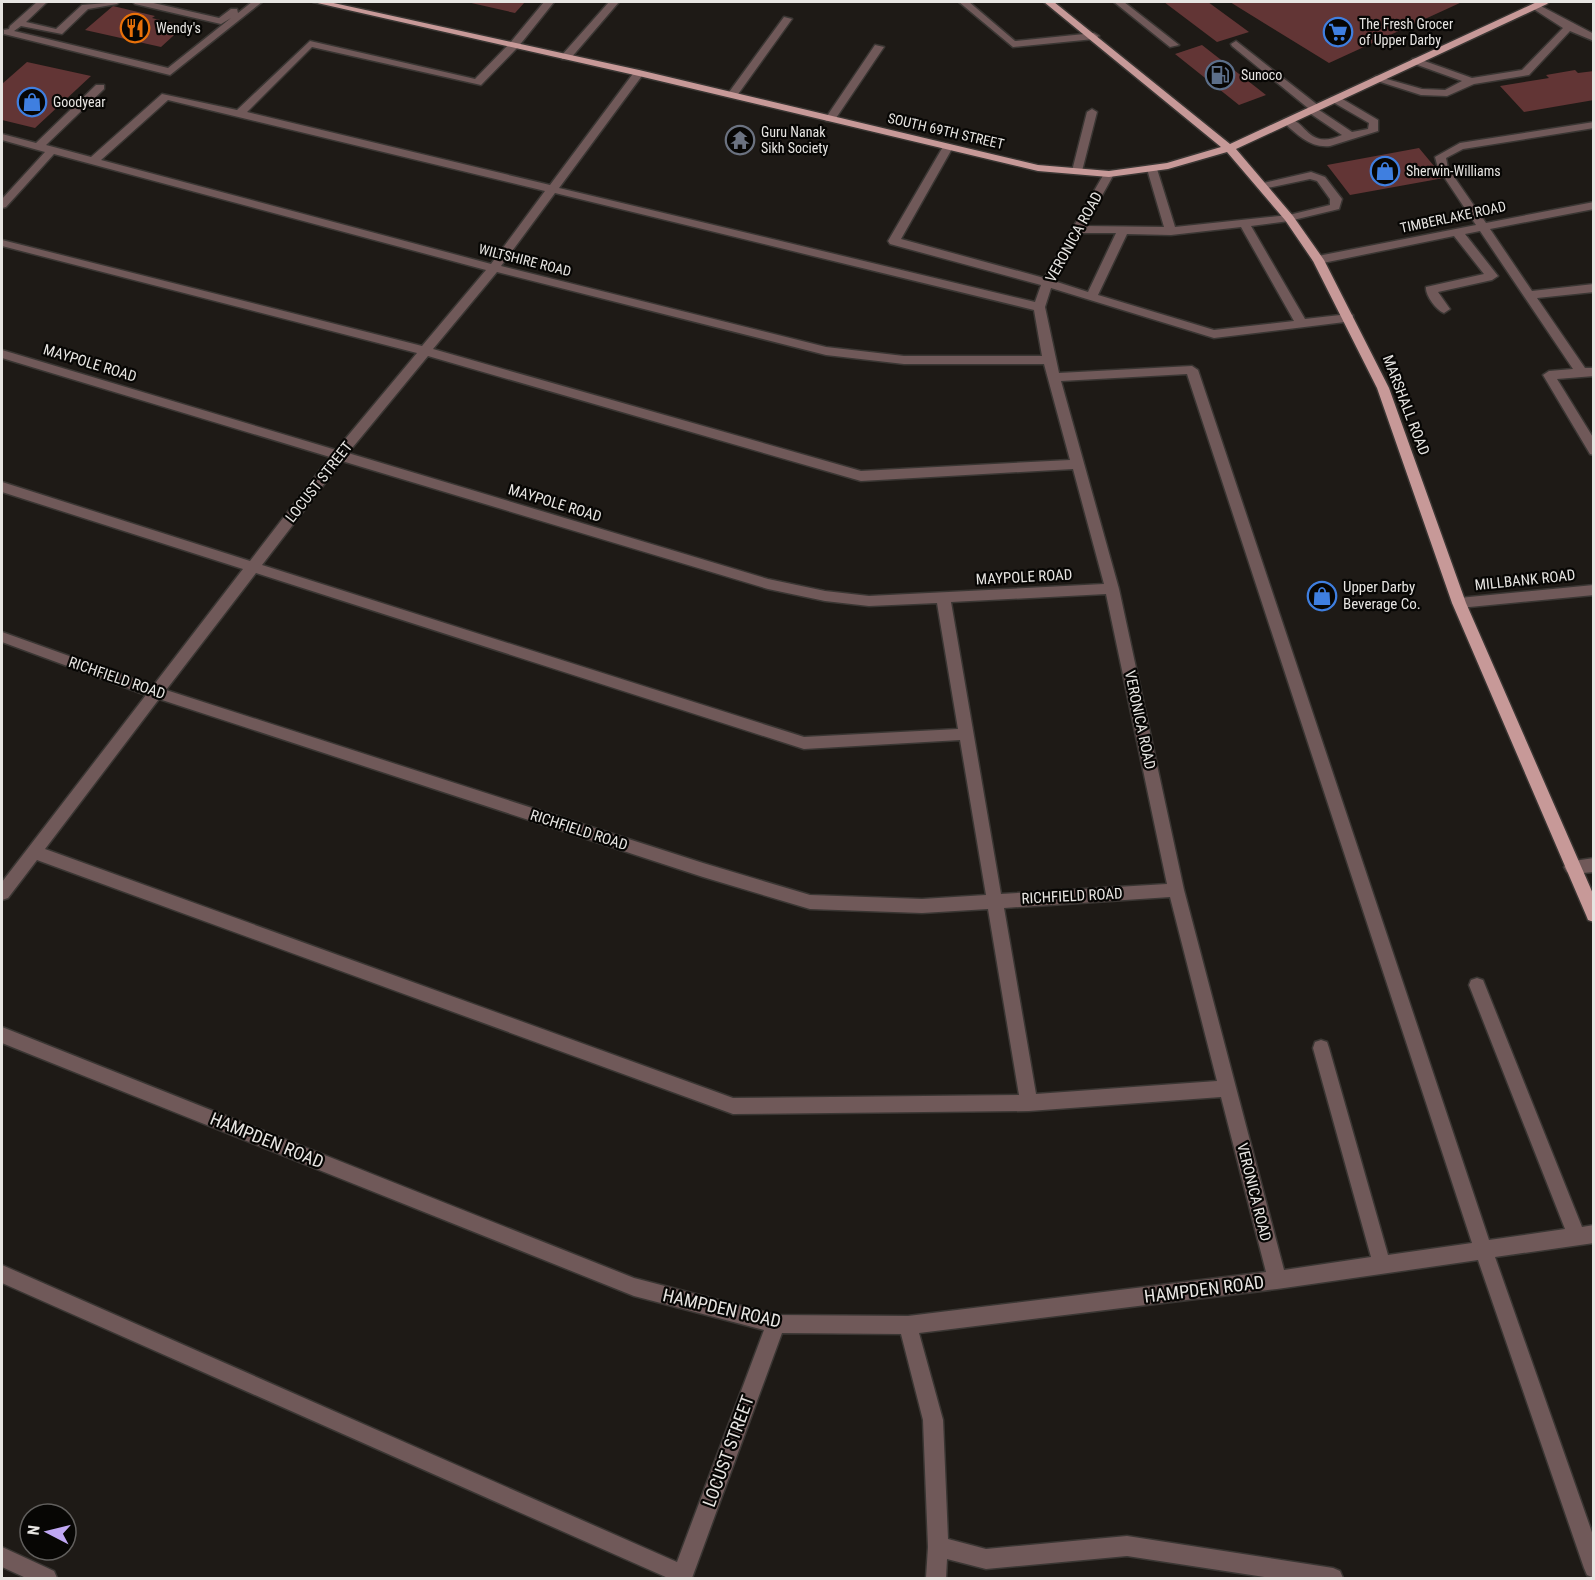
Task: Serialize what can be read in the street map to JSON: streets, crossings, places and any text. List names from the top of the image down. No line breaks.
{"streets":{"main road":["SOUTH 69TH STREET","MARSHALL ROAD"],"street":["TIMBERLAKE ROAD","VERONICA ROAD","WILTSHIRE ROAD","MAYPOLE ROAD","LOCUST STREET","MILLBANK ROAD","RICHFIELD ROAD","HAMPDEN ROAD"]},"crossings":[["SOUTH 69TH STREET","VERONICA ROAD"],["SOUTH 69TH STREET","MARSHALL ROAD"],["SOUTH 69TH STREET","LOCUST STREET"],["TIMBERLAKE ROAD","MARSHALL ROAD"],["VERONICA ROAD","WILTSHIRE ROAD"],["VERONICA ROAD","MAYPOLE ROAD"],["VERONICA ROAD","RICHFIELD ROAD"],["VERONICA ROAD","HAMPDEN ROAD"],["WILTSHIRE ROAD","LOCUST STREET"],["MAYPOLE ROAD","LOCUST STREET"],["MARSHALL ROAD","MILLBANK ROAD"],["LOCUST STREET","RICHFIELD ROAD"],["LOCUST STREET","HAMPDEN ROAD"]],"places":{"restaurant":["Wendy's"],"supermarket":["The Fresh Grocer of Upper Darby"],"fuel station":["Sunoco"],"shop":["Goodyear","Sherwin-Williams","Upper Darby Beverage Co."],"temple":["Guru Nanak Sikh Society"]},"north":"left"}
